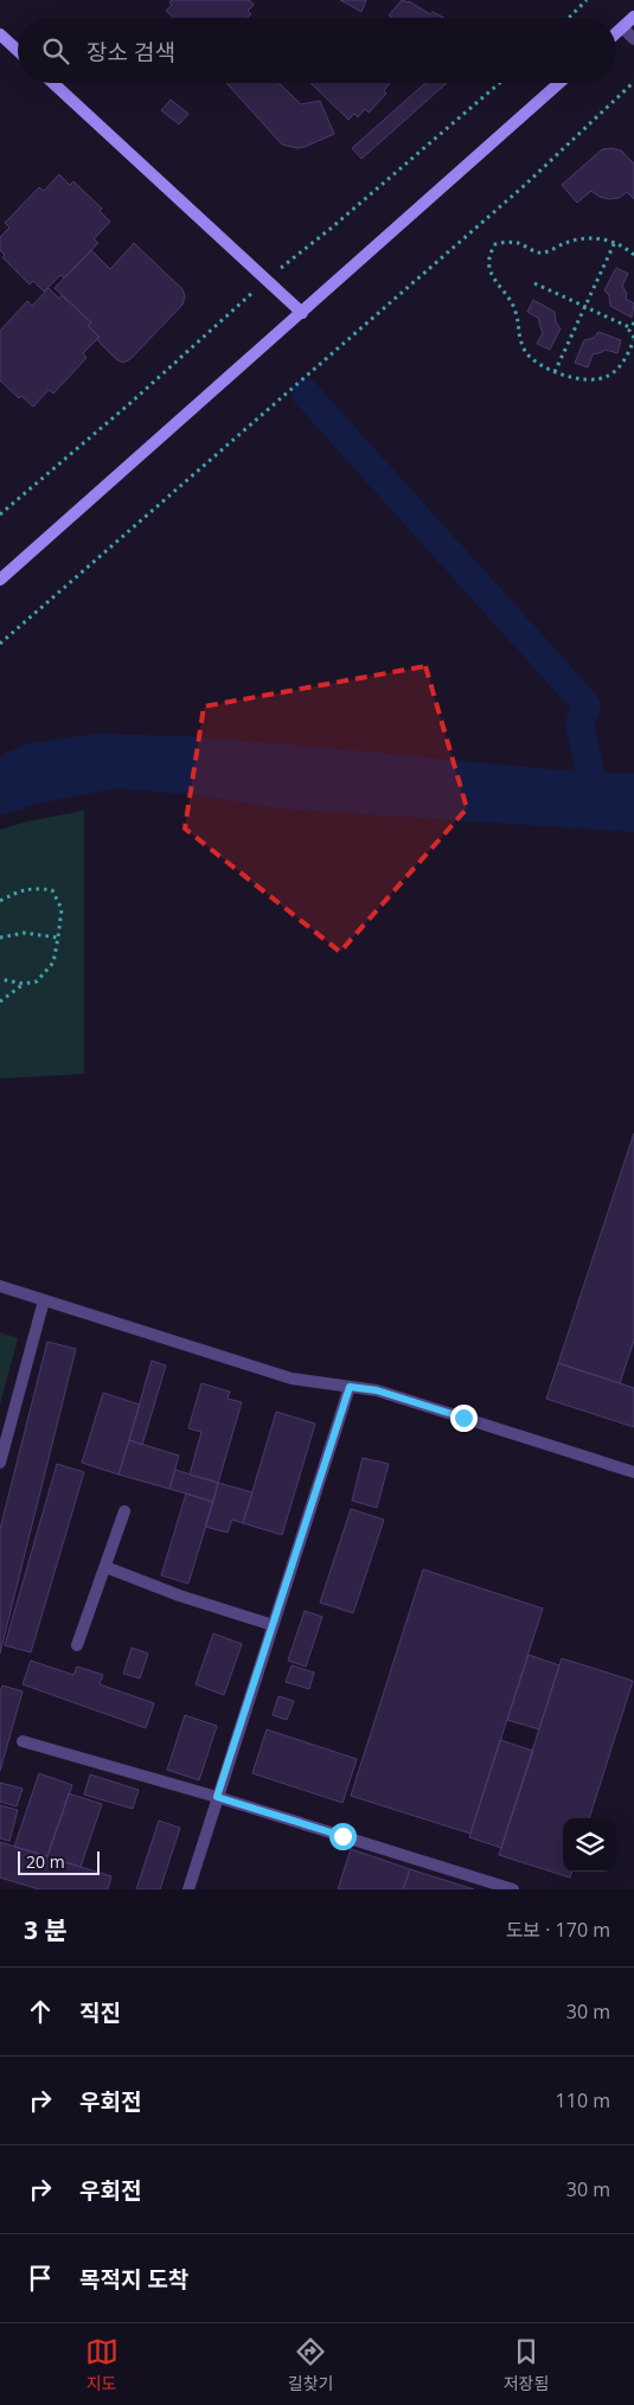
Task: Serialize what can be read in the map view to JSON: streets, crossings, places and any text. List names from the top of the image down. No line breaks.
{"scale_bar":"20 m","page":{"search":"장소 검색","scale":"20 m","heading":["3 분","도보 · 170 m"],"list":[["직진","30 m"],["우회전","110 m"],["우회전","30 m"],"목적지 도착"],"nav":["지도","길찾기","저장됨"]}}
